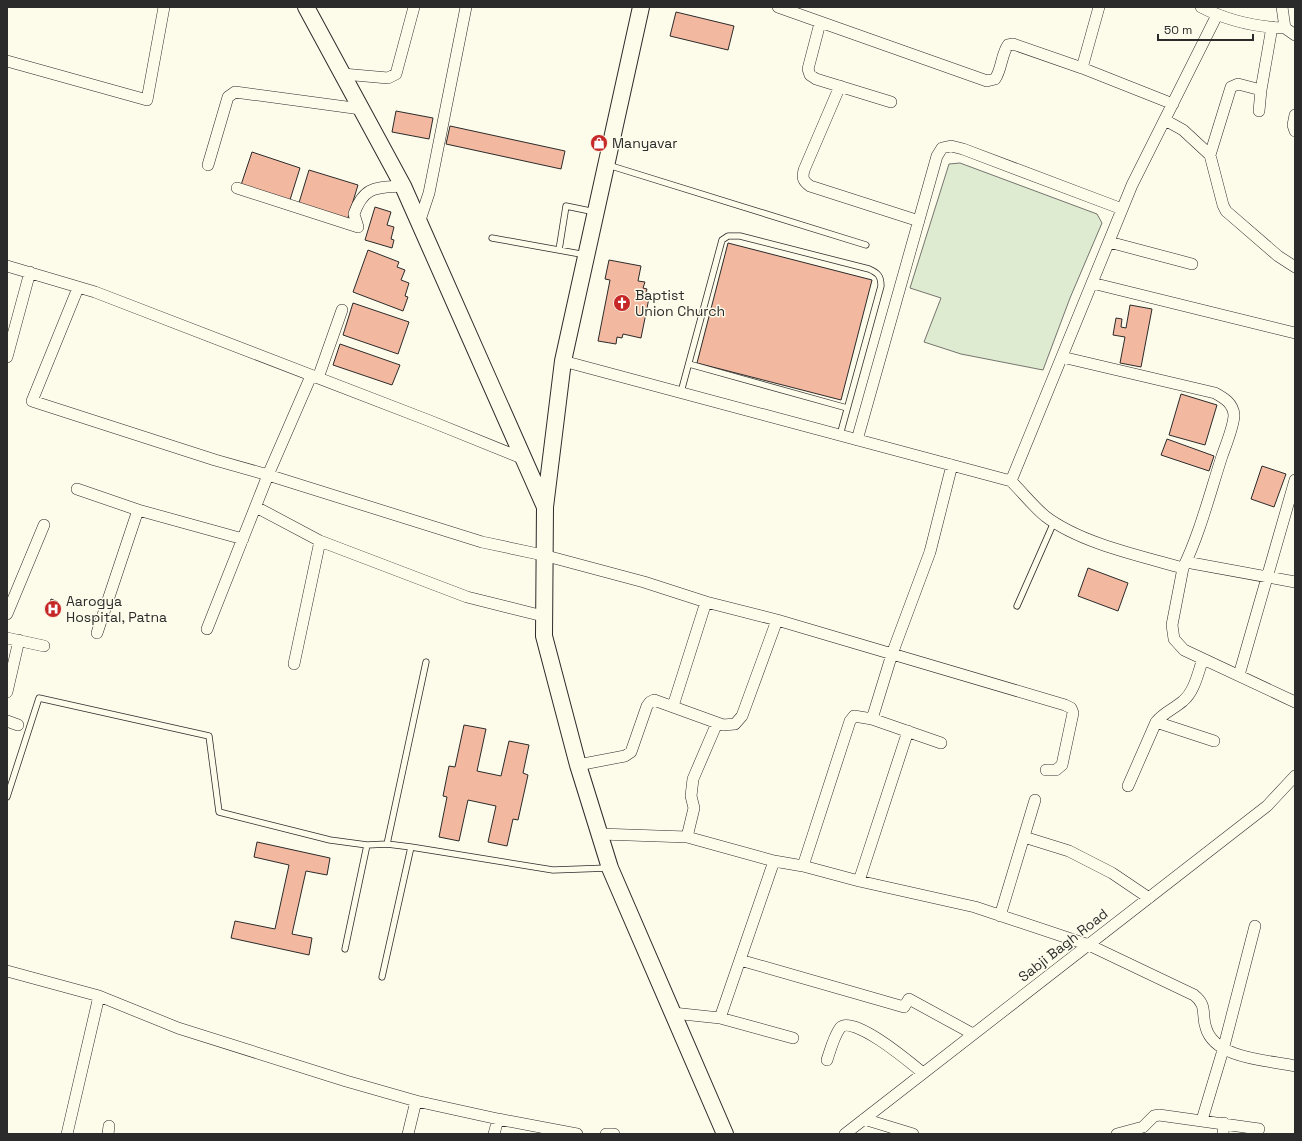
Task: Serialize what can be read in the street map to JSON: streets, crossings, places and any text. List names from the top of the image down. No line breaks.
{"streets":{"street":["Sabji Bagh Road"]},"places":{"shop":["Manyavar"],"church":["Baptist Union Church"],"hospital":["Aarogya Hospital, Patna"]},"scale_bar":"50 m"}
